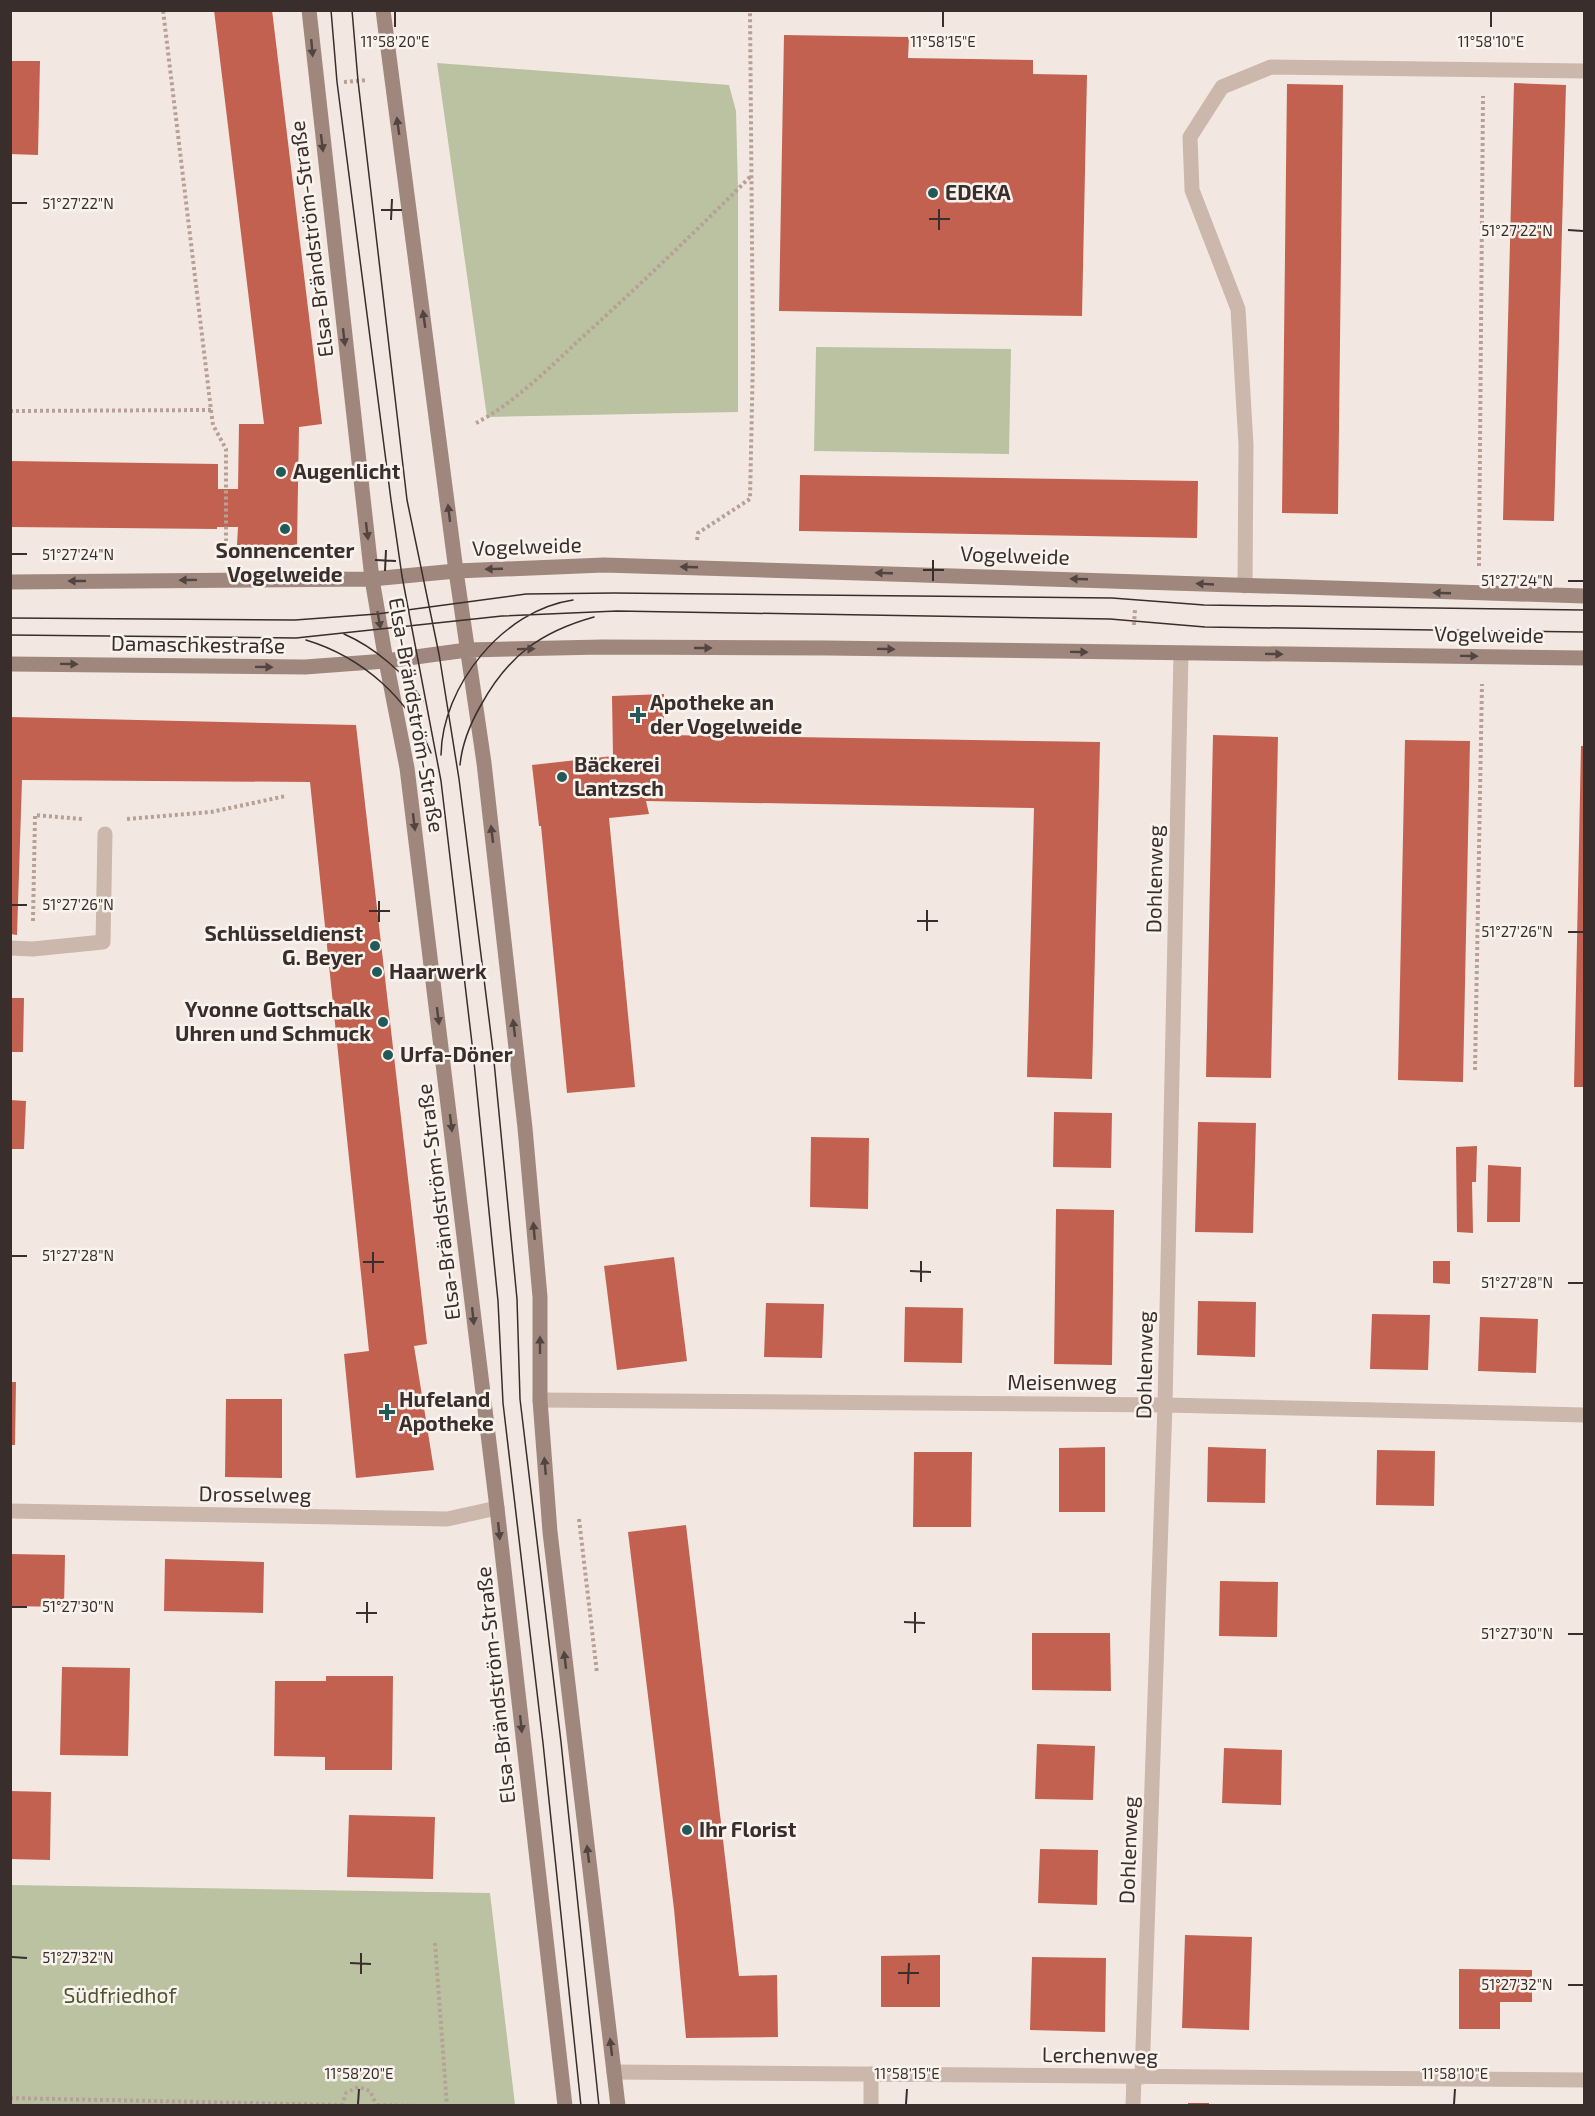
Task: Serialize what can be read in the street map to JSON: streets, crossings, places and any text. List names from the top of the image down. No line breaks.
{"streets":{"street":["Elsa-Brändström-Straße","Vogelweide","Damaschkestraße","Dohlenweg","Meisenweg","Drosselweg","Lerchenweg"]},"crossings":[["Elsa-Brändström-Straße","Vogelweide"],["Elsa-Brändström-Straße","Damaschkestraße"],["Elsa-Brändström-Straße","Drosselweg"],["Vogelweide","Damaschkestraße"],["Vogelweide","Dohlenweg"],["Dohlenweg","Meisenweg"],["Dohlenweg","Lerchenweg"]],"parks":["Südfriedhof"],"places":{"other":["EDEKA","Augenlicht","Sonnencenter Vogelweide","Bäckerei Lantzsch","Schlüsseldienst G. Beyer","Haarwerk","Yvonne Gottschalk Uhren und Schmuck","Urfa-Döner","Ihr Florist"],"health":["Apotheke an der Vogelweide","Hufeland Apotheke"]},"coordinates":["11°58'20\"E","11°58'15\"E","11°58'10\"E","51°27'22\"N","51°27'24\"N","51°27'26\"N","51°27'28\"N","51°27'30\"N","51°27'32\"N"]}
